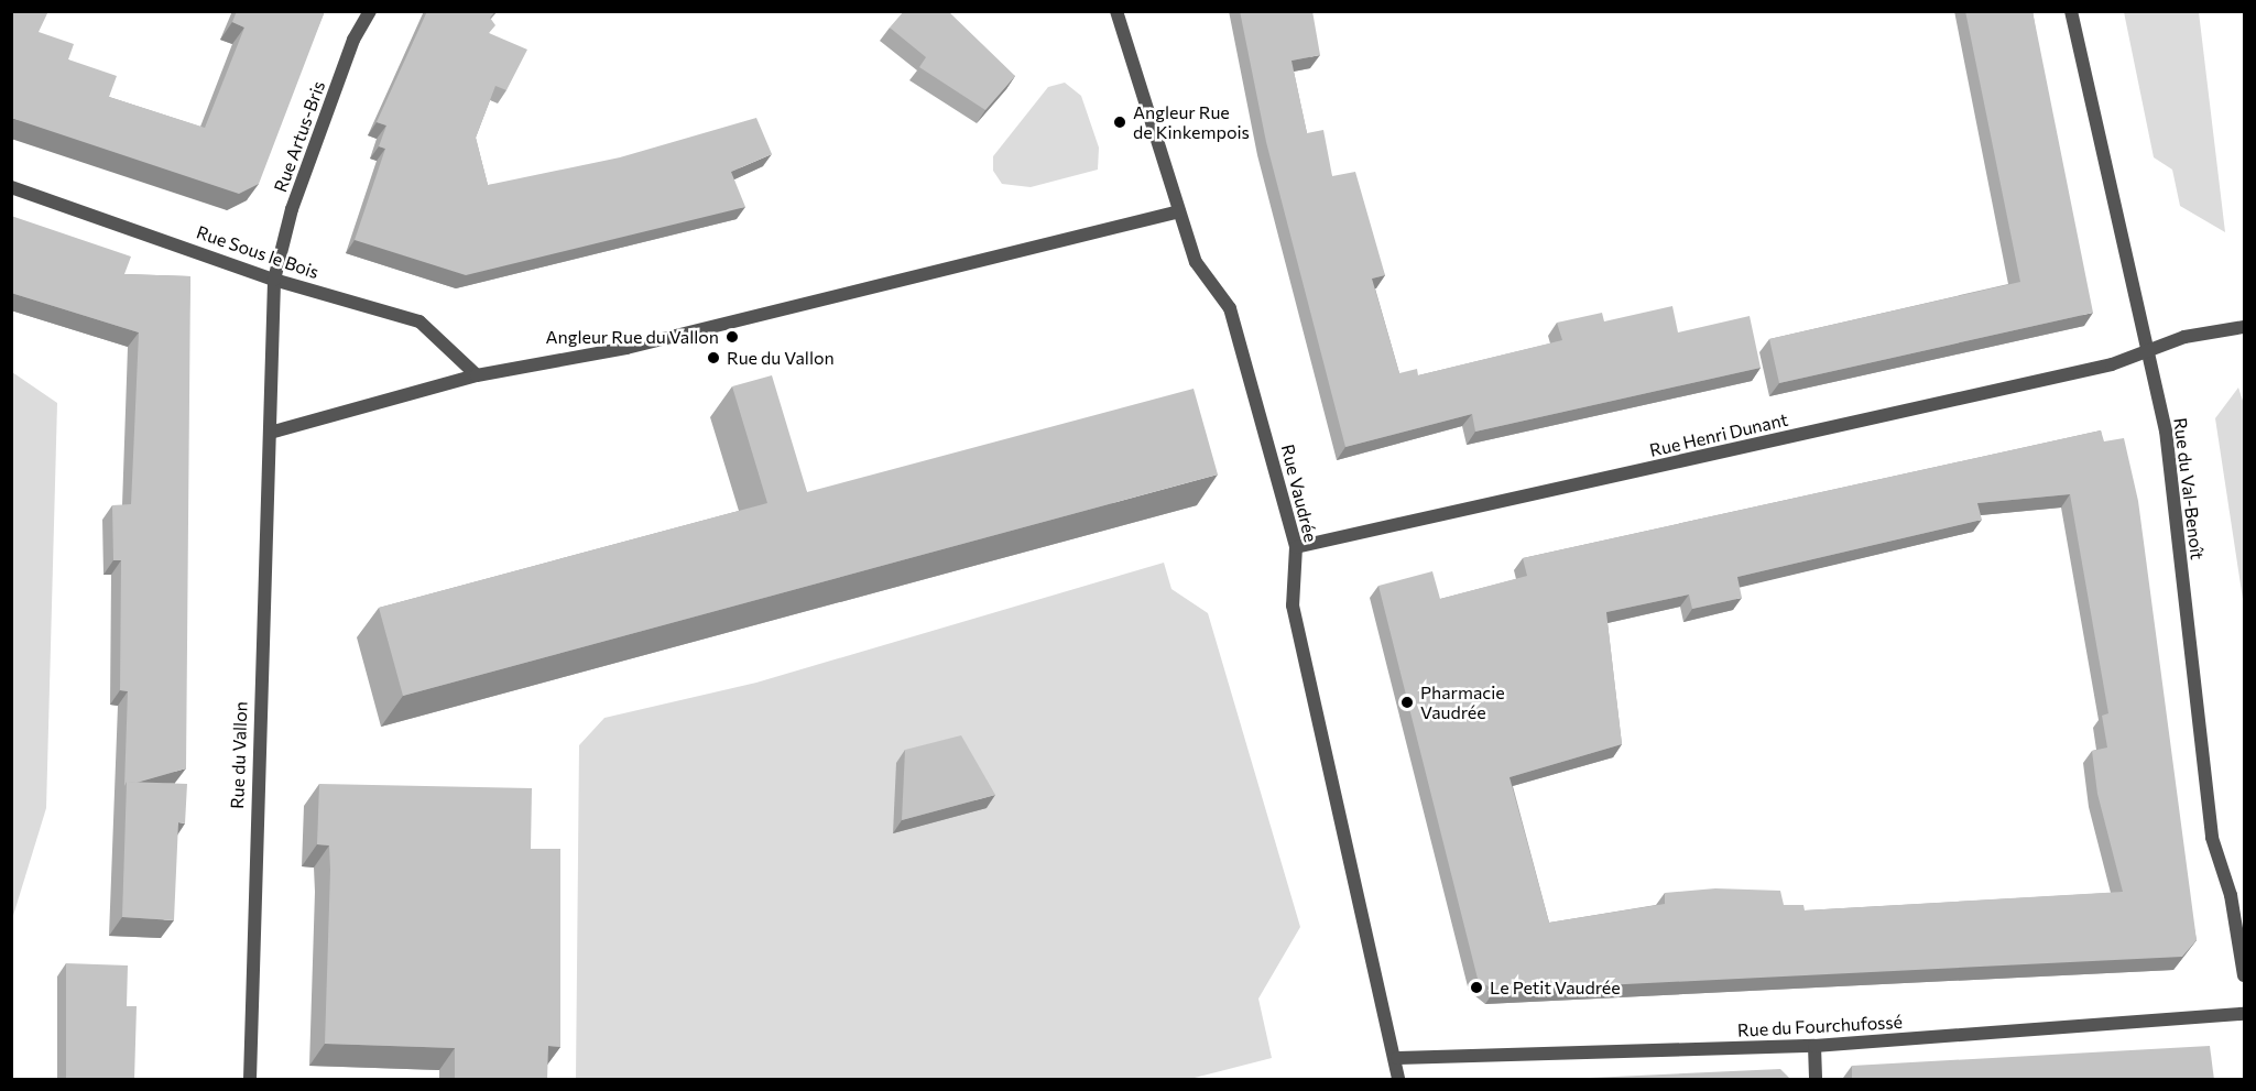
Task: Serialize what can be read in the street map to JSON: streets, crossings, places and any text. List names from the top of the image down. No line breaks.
{"streets":{"street":["Rue Artus-Bris","Rue Sous le Bois","Rue Henri Dunant","Rue du Val-Benoît","Rue Vaudrée","Rue du Vallon","Rue du Fourchufossé"]},"crossings":[["Rue Artus-Bris","Rue Sous le Bois"],["Rue Artus-Bris","Rue du Vallon"],["Rue Sous le Bois","Rue du Vallon"],["Rue Henri Dunant","Rue du Val-Benoît"],["Rue Henri Dunant","Rue Vaudrée"],["Rue Vaudrée","Rue du Fourchufossé"]],"places":["Angleur Rue de Kinkempois","Angleur Rue du Vallon","Rue du Vallon","Pharmacie Vaudrée","Le Petit Vaudrée"]}
